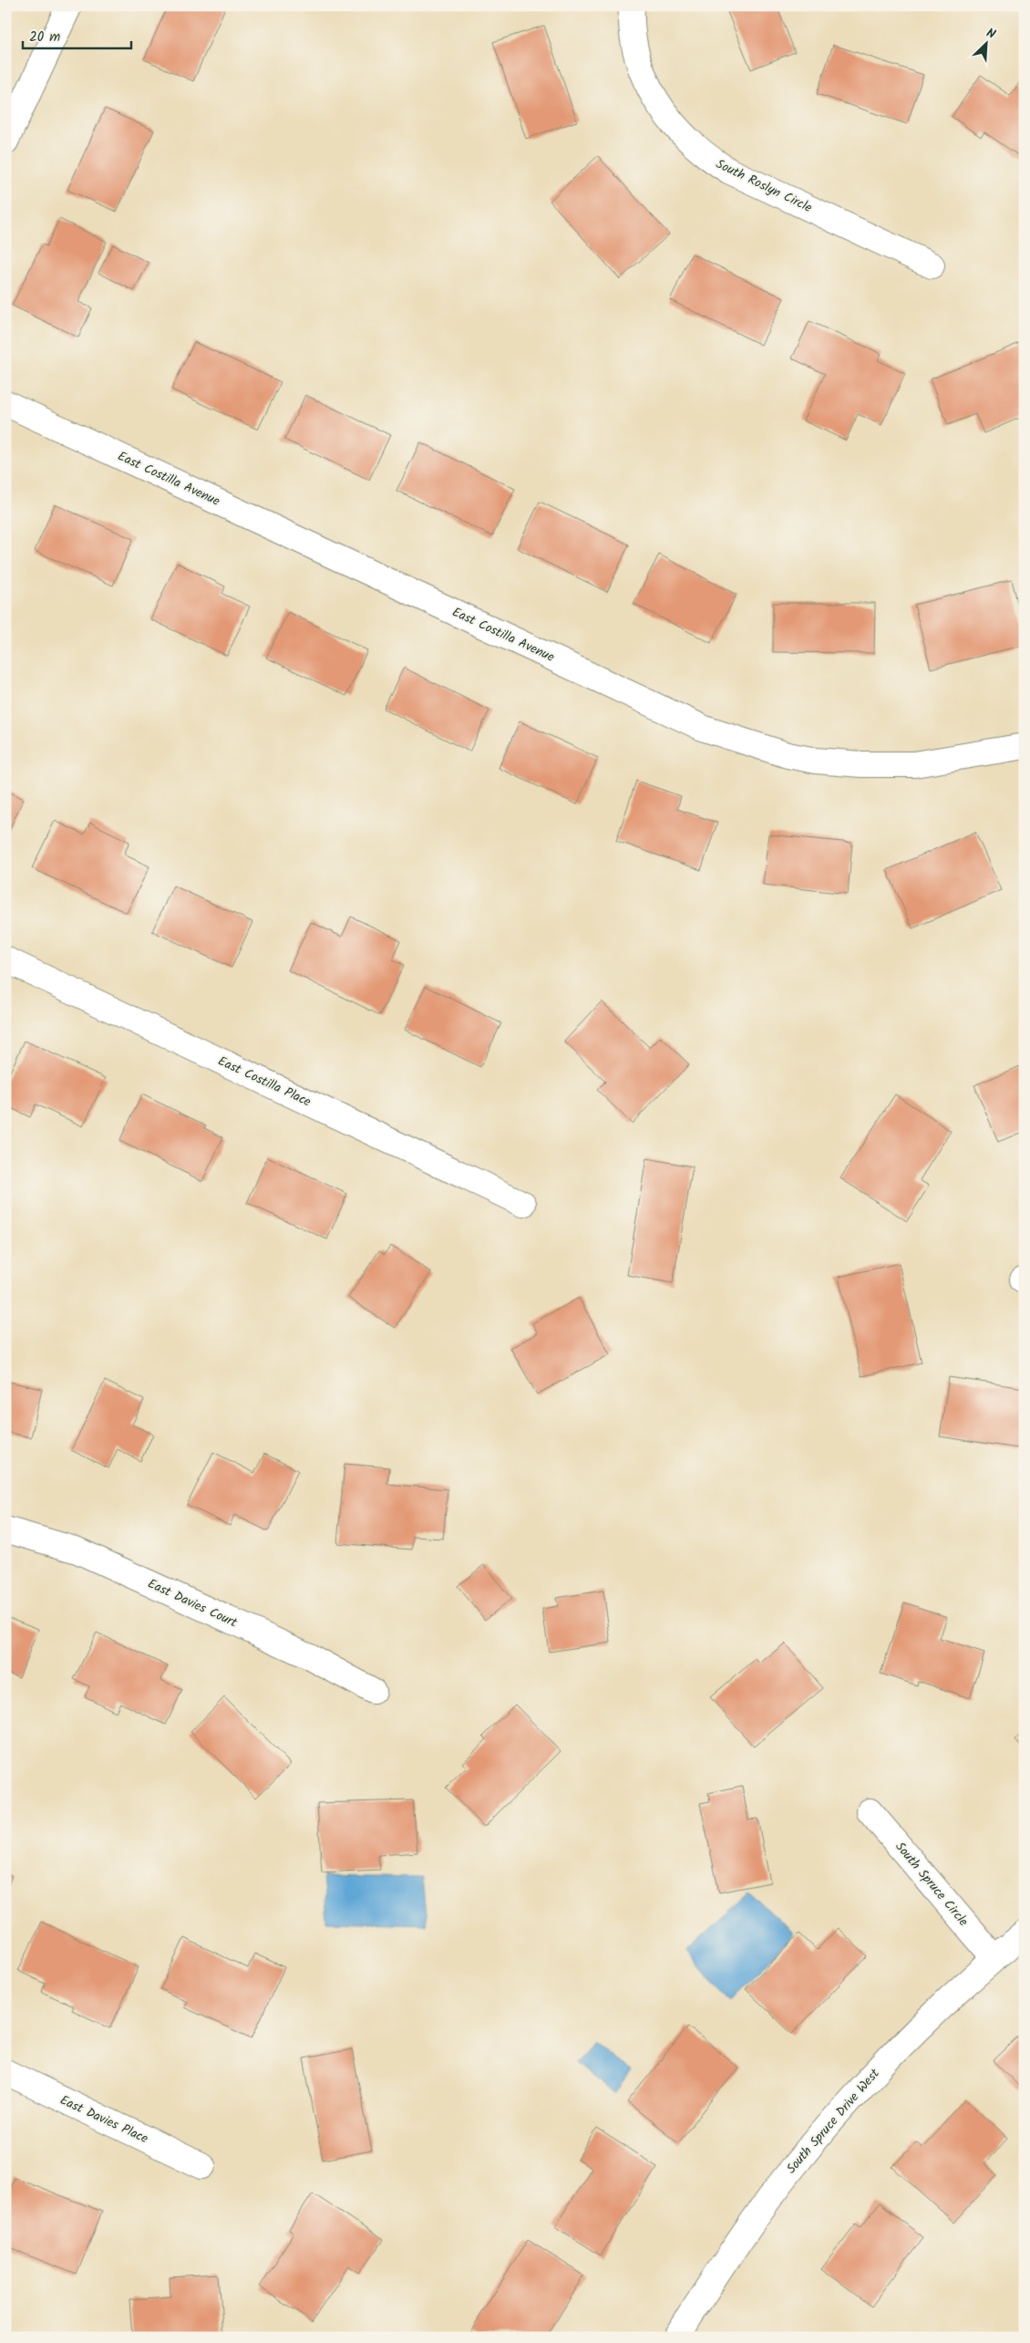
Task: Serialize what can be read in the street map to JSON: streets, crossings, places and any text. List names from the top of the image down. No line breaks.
{"streets":{"street":["South Roslyn Circle","East Costilla Avenue","East Costilla Place","East Davies Court","South Spruce Circle","East Davies Place","South Spruce Drive West"]},"crossings":[["South Spruce Circle","South Spruce Drive West"]],"scale_bar":"20 m","north":"top right"}
